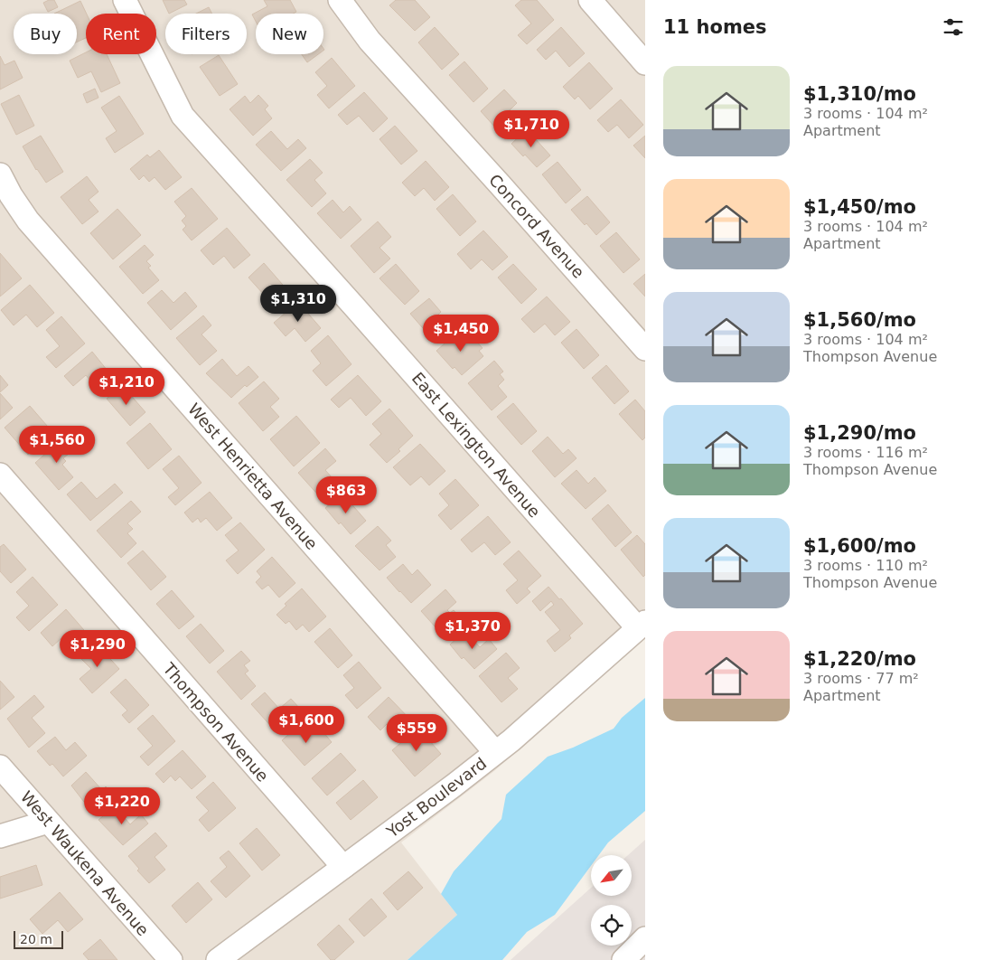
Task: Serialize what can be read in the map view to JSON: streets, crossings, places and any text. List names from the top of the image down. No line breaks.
{"streets":{"street":["Concord Avenue","East Lexington Avenue","West Henrietta Avenue","Thompson Avenue","Yost Boulevard","West Waukena Avenue"]},"crossings":[["East Lexington Avenue","Yost Boulevard"],["West Henrietta Avenue","Yost Boulevard"],["Thompson Avenue","Yost Boulevard"]],"scale_bar":"20 m","north":"bottom left","page":{"heading":"11 homes","chip":["Buy","Rent","Filters","New"],"list":[{"name":"$1,310/mo","note":"3 rooms · 104 m² · Apartment"},{"name":"$1,450/mo","note":"3 rooms · 104 m² · Apartment"},{"name":"$1,560/mo","note":"3 rooms · 104 m² · Thompson Avenue"},{"name":"$1,290/mo","note":"3 rooms · 116 m² · Thompson Avenue"},{"name":"$1,600/mo","note":"3 rooms · 110 m² · Thompson Avenue"},{"name":"$1,220/mo","note":"3 rooms · 77 m² · Apartment"}],"price":["$1,710","$1,310","$1,450","$1,210","$1,560","$863","$1,370","$1,290","$1,600","$559","$1,220"],"scale":"20 m"}}
